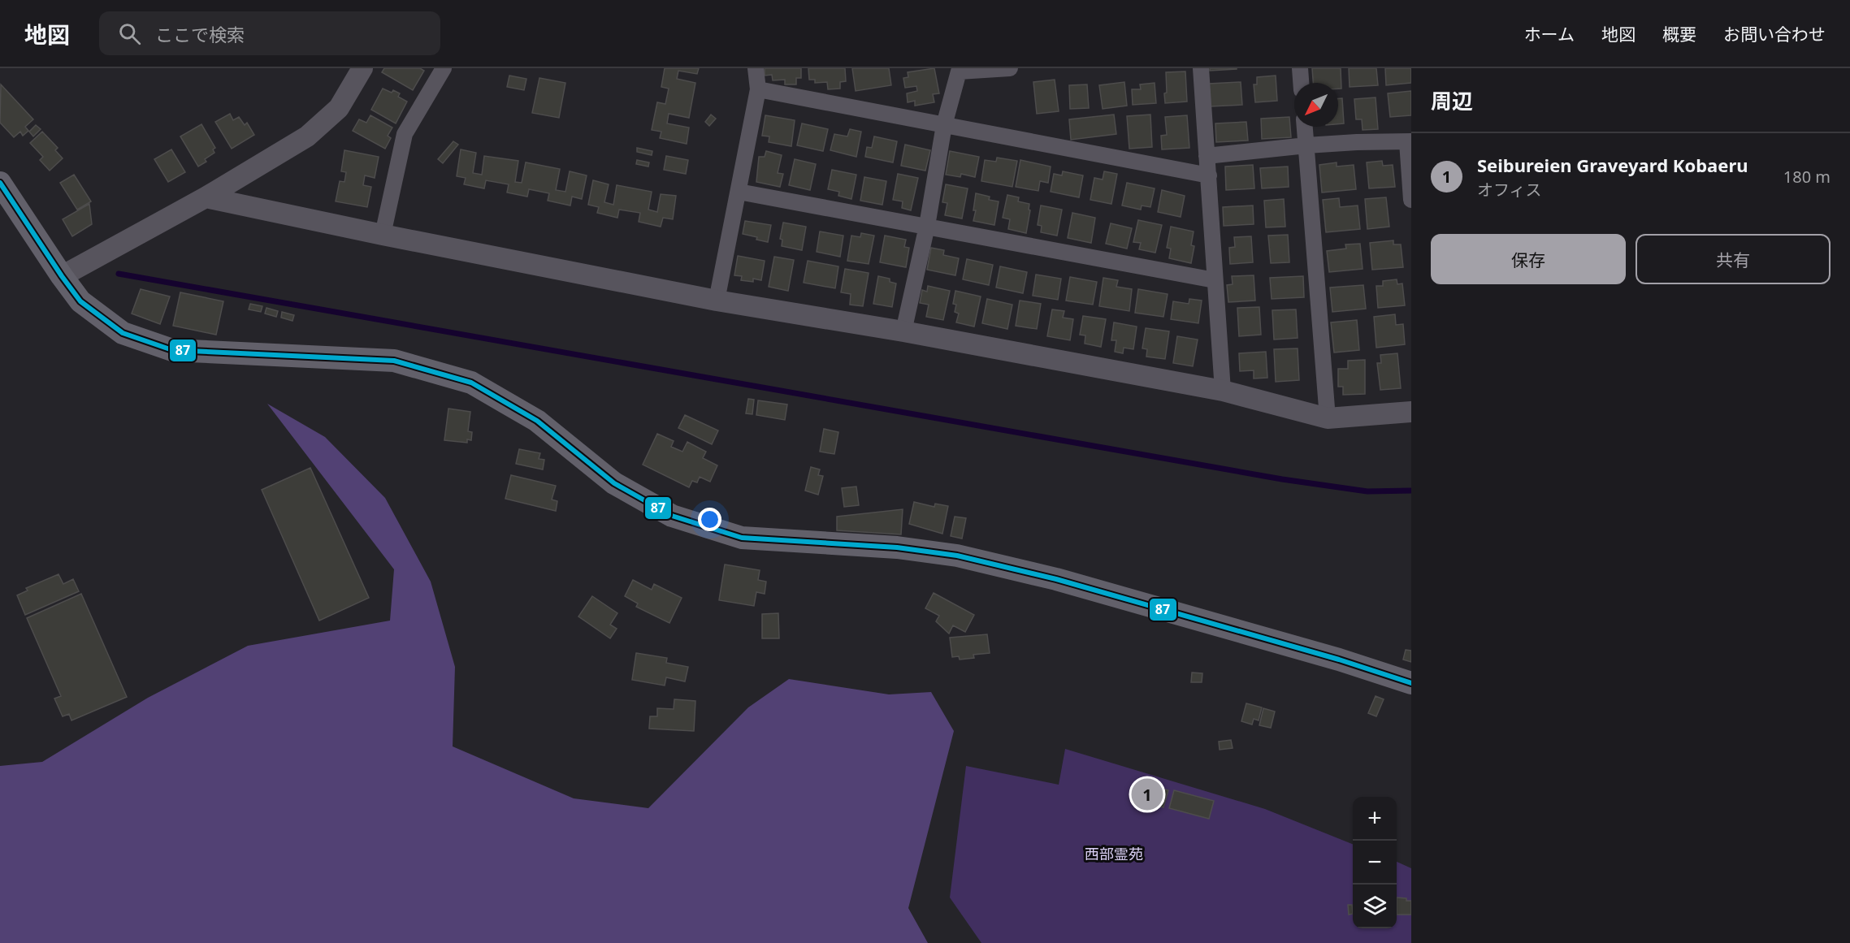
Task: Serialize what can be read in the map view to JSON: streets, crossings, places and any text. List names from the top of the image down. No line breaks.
{"parks":["西部霊苑"],"lines":["transit line 87"],"north":"bottom left","page":{"header":"地図","search":"ここで検索","nav":["ホーム","地図","概要","お問い合わせ"],"heading":"周辺","list":[{"mark":"1","name":"Seibureien Graveyard Kobaeru","note":"オフィス","value":"180 m"}],"buttons":["保存","共有"],"pins":"1","map_buttons":["+","−"]}}
